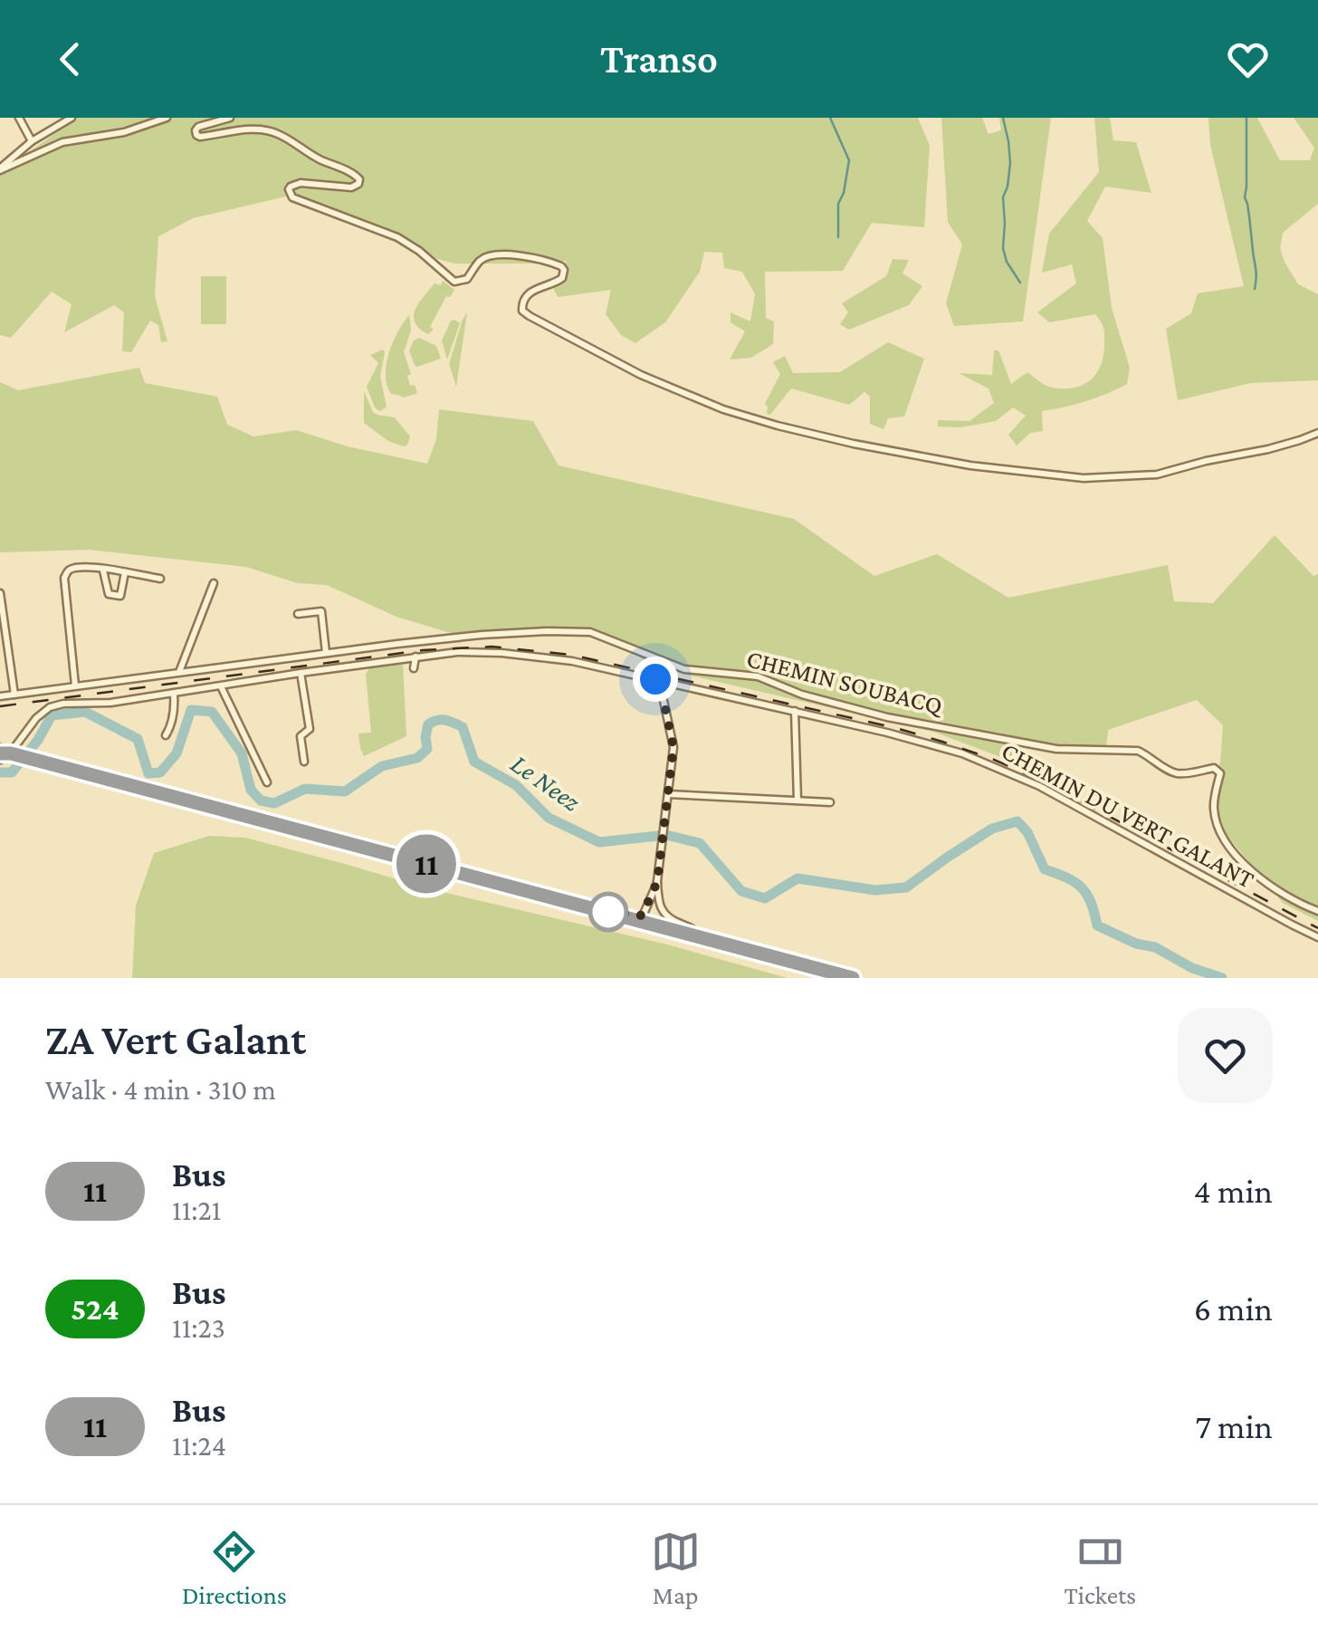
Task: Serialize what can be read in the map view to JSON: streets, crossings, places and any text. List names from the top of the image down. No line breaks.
{"streets":{"street":["CHEMIN SOUBACQ","CHEMIN DU VERT GALANT"]},"water":["Le Neez"],"lines":["bus line 11"],"page":{"header":"Transo","on_map":"11","heading":["ZA Vert Galant","Walk · 4 min · 310 m"],"list":[{"mark":"11","name":"Bus","note":"11:21","value":"4 min"},{"mark":"524","name":"Bus","note":"11:23","value":"6 min"},{"mark":"11","name":"Bus","note":"11:24","value":"7 min"}],"tabs":["Directions","Map","Tickets"]}}
